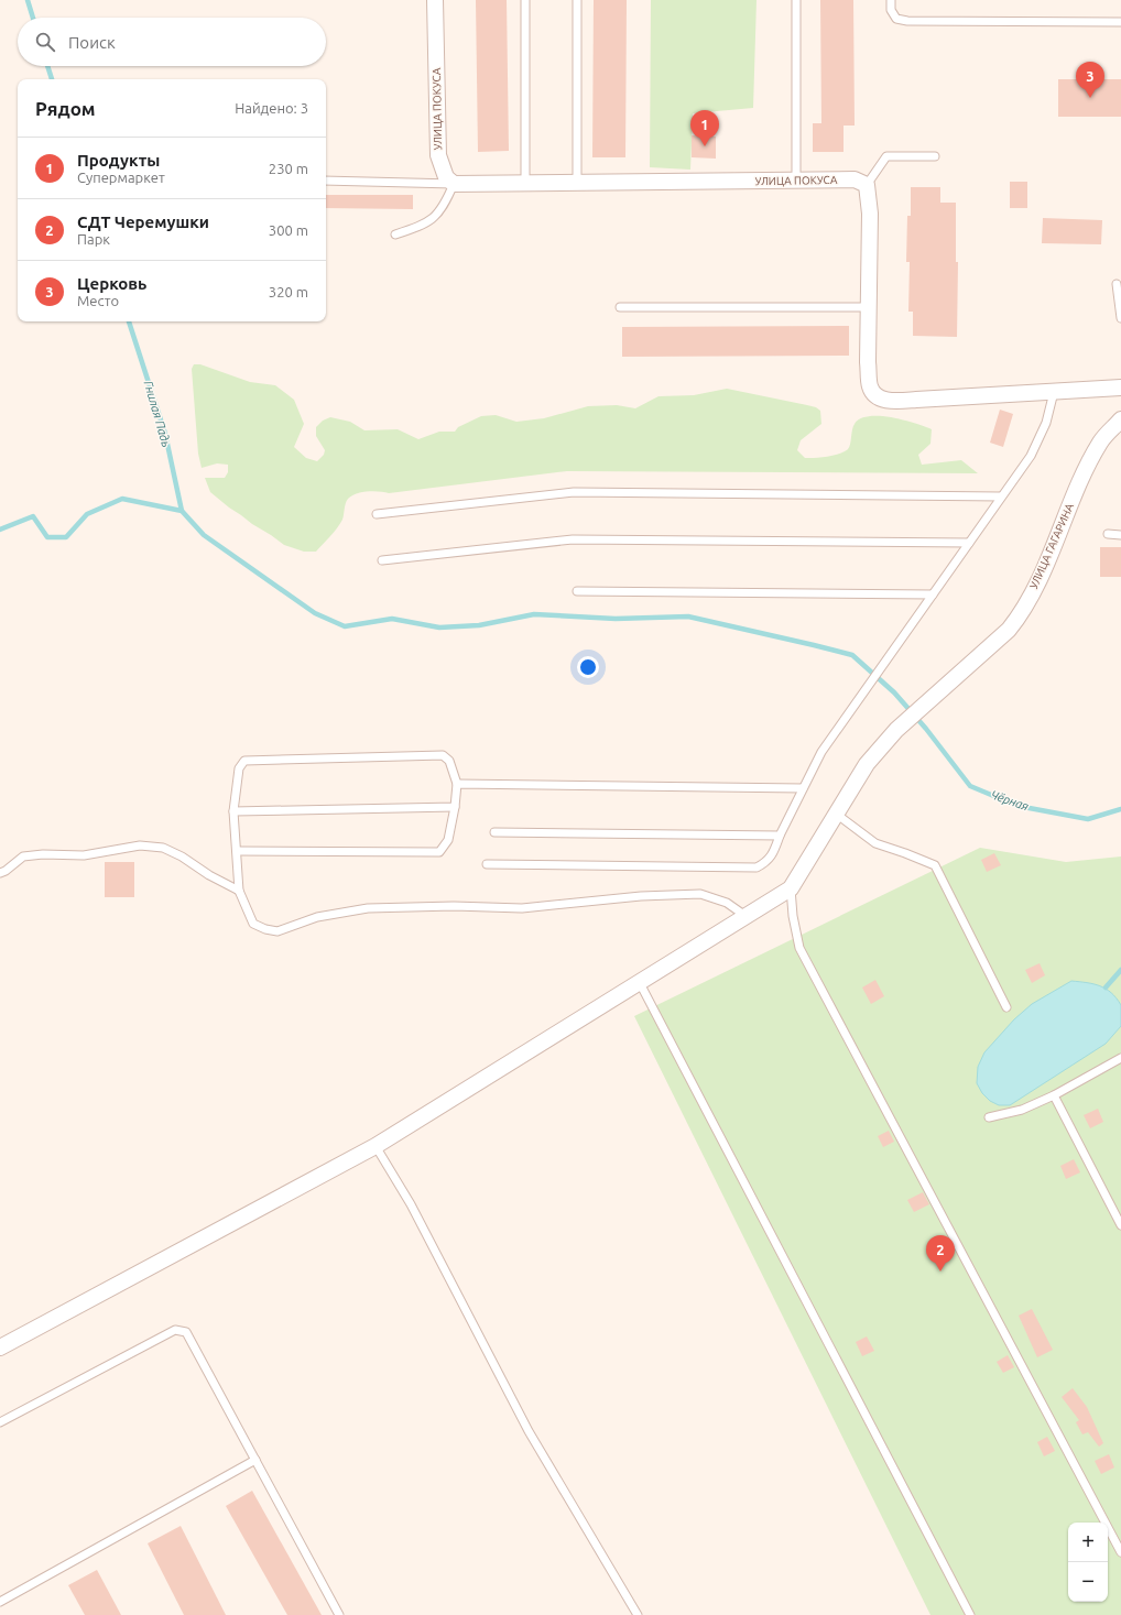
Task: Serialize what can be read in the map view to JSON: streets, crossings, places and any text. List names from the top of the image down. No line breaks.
{"streets":{"street":["УЛИЦА ПОКУСА","УЛИЦА ГАГАРИНА"]},"water":["Гнилая Падь","Чёрная"],"page":{"search":"Поиск","pins":["3","1","2"],"heading":["Рядом","Найдено: 3"],"list":[{"mark":"1","name":"Продукты","note":"Супермаркет","value":"230 m"},{"mark":"2","name":"СДТ Черемушки","note":"Парк","value":"300 m"},{"mark":"3","name":"Церковь","note":"Место","value":"320 m"}],"map_buttons":["+","−"]}}
